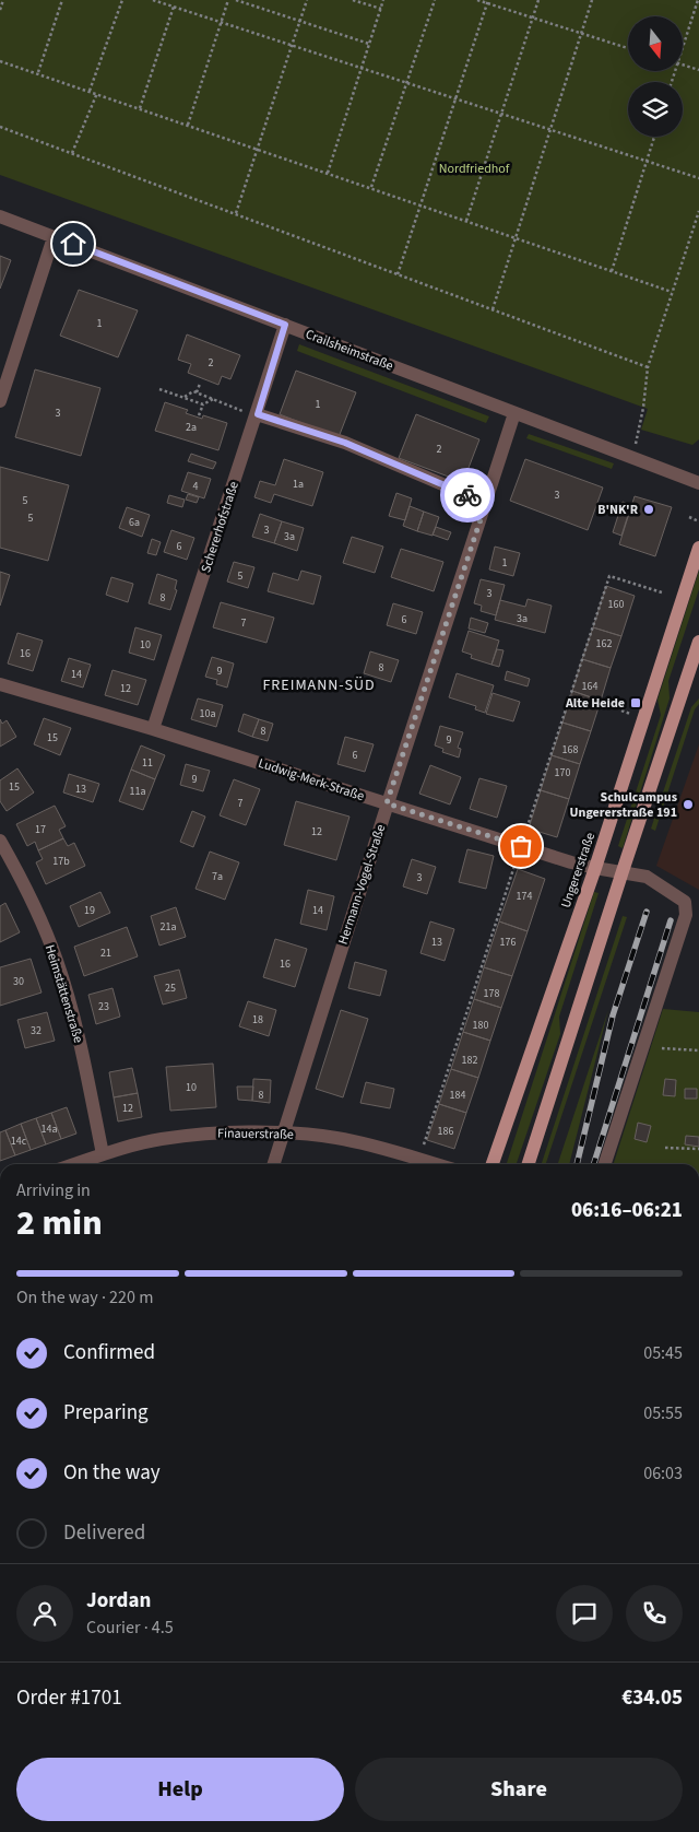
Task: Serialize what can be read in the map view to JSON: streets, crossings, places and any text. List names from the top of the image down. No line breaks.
{"streets":{"main road":["Ungererstraße"],"street":["Crailsheimstraße","Schererhofstraße","Ludwig-Merk-Straße","Hermann-Vogel-Straße","Heimstättenstraße","Finauerstraße"]},"crossings":[["Crailsheimstraße","Schererhofstraße"],["Crailsheimstraße","Hermann-Vogel-Straße"],["Schererhofstraße","Ludwig-Merk-Straße"],["Ludwig-Merk-Straße","Ungererstraße"],["Ludwig-Merk-Straße","Hermann-Vogel-Straße"],["Hermann-Vogel-Straße","Finauerstraße"],["Heimstättenstraße","Finauerstraße"]],"districts":["FREIMANN-SÜD"],"parks":["Nordfriedhof"],"places":{"other":["B'NK'R","Schulcampus Ungererstraße 191"],"transit":["Alte Heide"]},"house_numbers":["1","2","1","3","2a","2","1a","4","3","5","5","6a","3","3a","6","1","5","3","8","160","3a","6","7","162","10","16","8","9","14","164","12","10a","8","15","9","168","6","11","170","9","15","13","11a","7","17","12","17b","7a","3","174","19","14","21a","13","176","21","16","30","25","178","23","18","180","32","182","10","8","184","12","14a","186","14c"],"north":"bottom","page":{"heading":["2 min","Arriving in","06:16–06:21"],"panel":["Jordan","Courier · 4.5","Order #1701","€34.05"],"bar":"On the way · 220 m","list":[["Confirmed","05:45"],["Preparing","05:55"],["On the way","06:03"],"Delivered"],"buttons":["Help","Share"]}}
